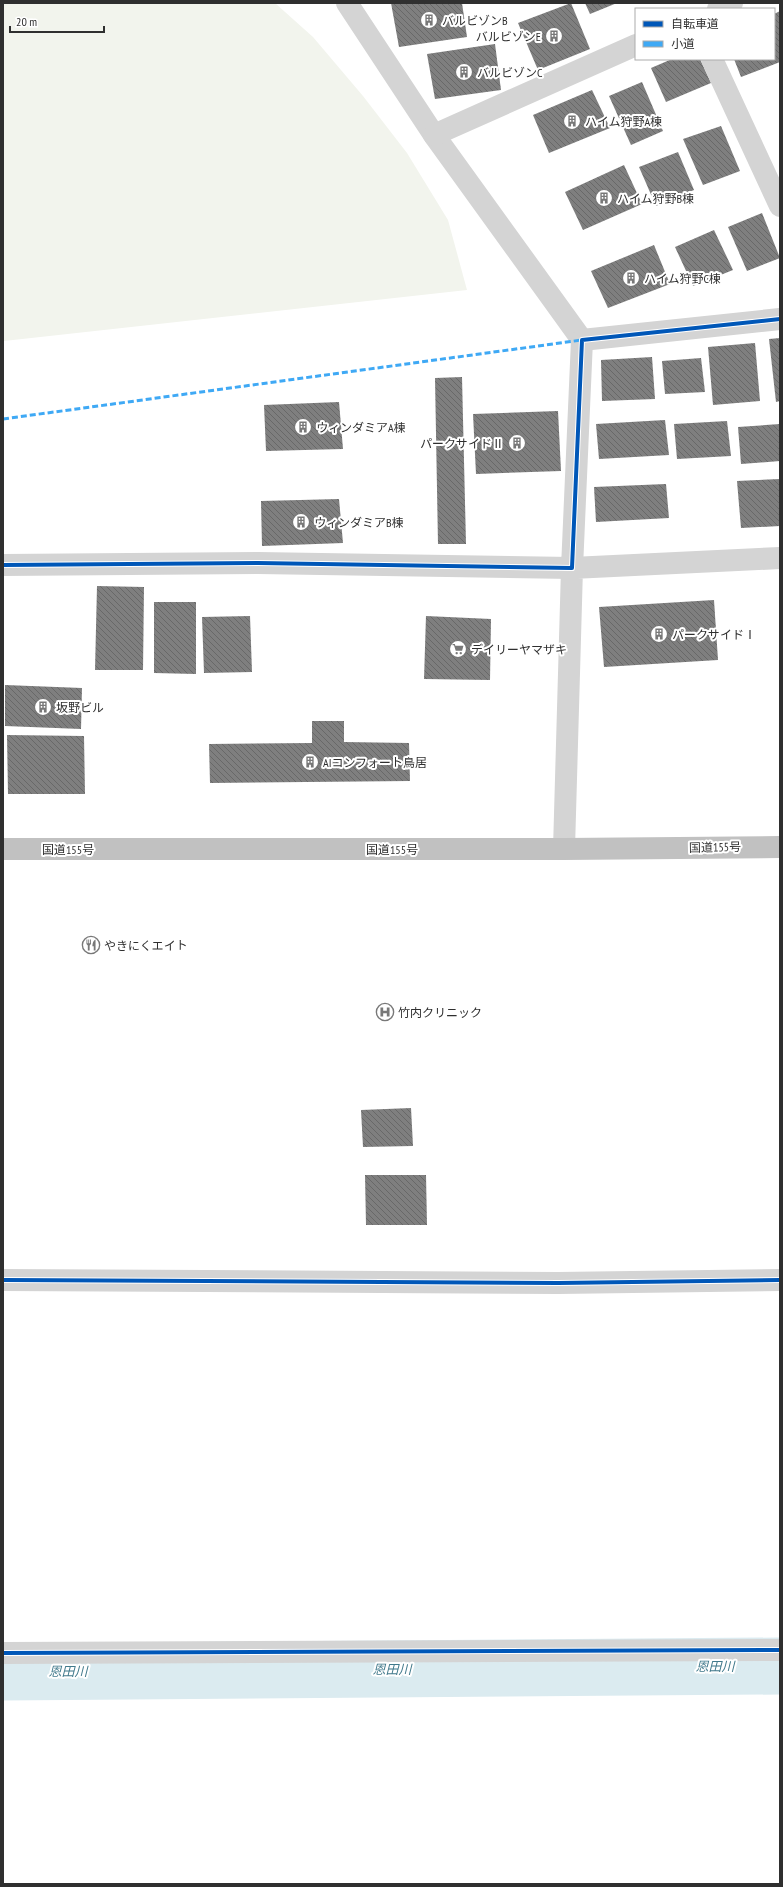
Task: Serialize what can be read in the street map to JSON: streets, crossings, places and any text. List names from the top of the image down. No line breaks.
{"streets":{"highway":["国道155号"]},"water":["恩田川"],"places":{"building":["バルビゾンB","バルビゾンE","バルビゾンC","ハイム狩野A棟","ハイム狩野B棟","ハイム狩野C棟","ウィンダミアA棟","パークサイドⅡ","ウィンダミアB棟","パークサイドⅠ","坂野ビル","AIコンフォート鳥居"],"supermarket":["デイリーヤマザキ"],"restaurant":["やきにくエイト"],"hospital":["竹内クリニック"]},"legend":["自転車道","小道"],"scale_bar":"20 m"}
